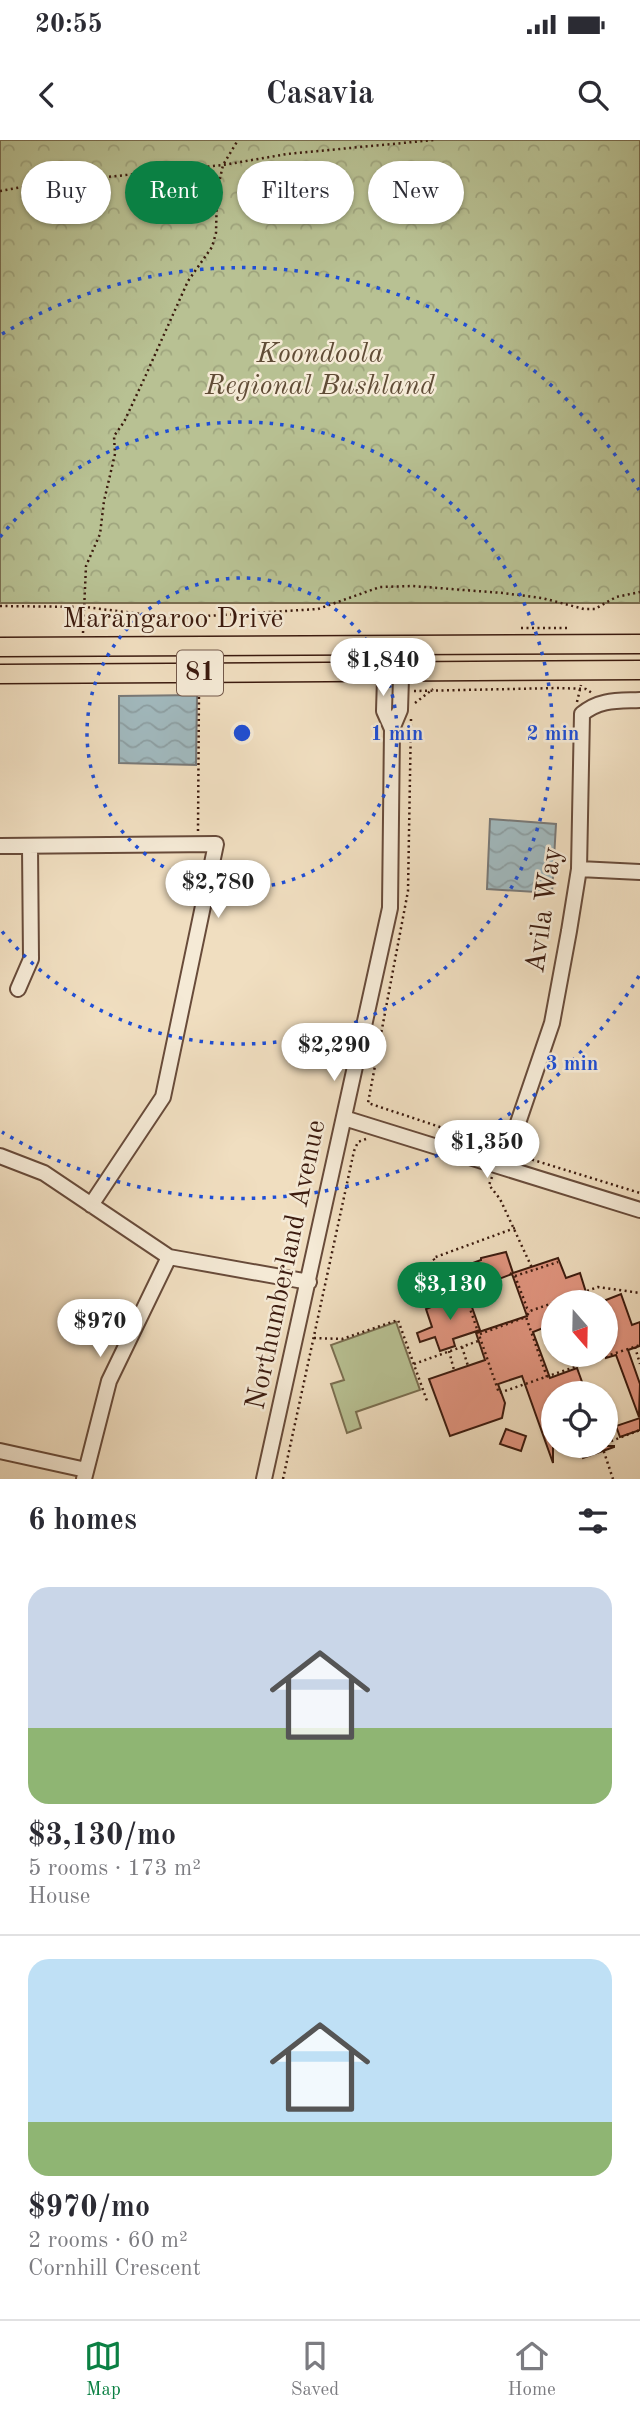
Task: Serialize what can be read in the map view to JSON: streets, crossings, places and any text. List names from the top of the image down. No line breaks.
{"streets":{"main road":["Marangaroo Drive","81"],"street":["Avila Way","Northumberland Avenue"]},"crossings":[["Marangaroo Drive","Northumberland Avenue"]],"parks":["Koondoola Regional Bushland"],"north":"bottom","page":{"status":"20:55","header":"Casavia","chip":["Buy","Rent","Filters","New"],"price":["$1,840","$2,780","$2,290","$1,350","$3,130","$970"],"heading":"6 homes","list":[{"name":"$3,130/mo","note":"5 rooms · 173 m² · House"},{"name":"$970/mo","note":"2 rooms · 60 m² · Cornhill Crescent"}],"tabs":["Map","Saved","Home"]},"rings":["1 min","2 min","3 min"]}
